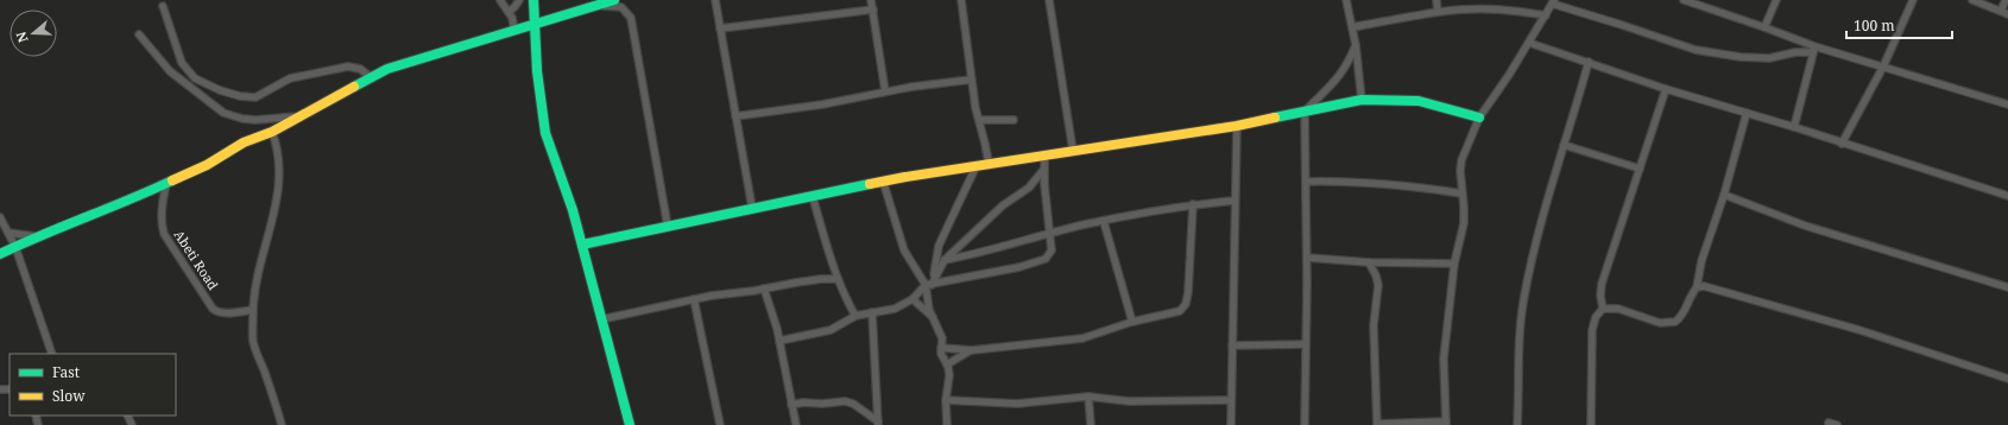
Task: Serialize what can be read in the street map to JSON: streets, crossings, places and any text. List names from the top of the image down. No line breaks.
{"streets":{"street":["Abeti Road"]},"legend":["Fast","Slow"],"scale_bar":"100 m","north":"left"}
